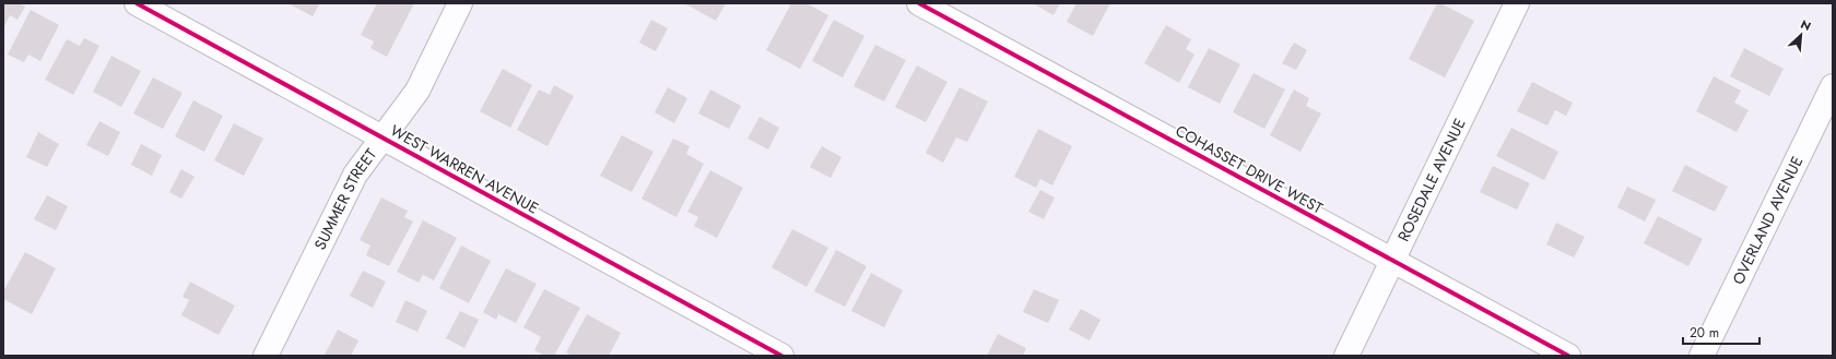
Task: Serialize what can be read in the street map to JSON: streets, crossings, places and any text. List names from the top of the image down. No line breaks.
{"streets":{"street":["WEST WARREN AVENUE","COHASSET DRIVE WEST","ROSEDALE AVENUE","SUMMER STREET","OVERLAND AVENUE"]},"crossings":[["WEST WARREN AVENUE","SUMMER STREET"],["COHASSET DRIVE WEST","ROSEDALE AVENUE"]],"scale_bar":"20 m","north":"top right"}
